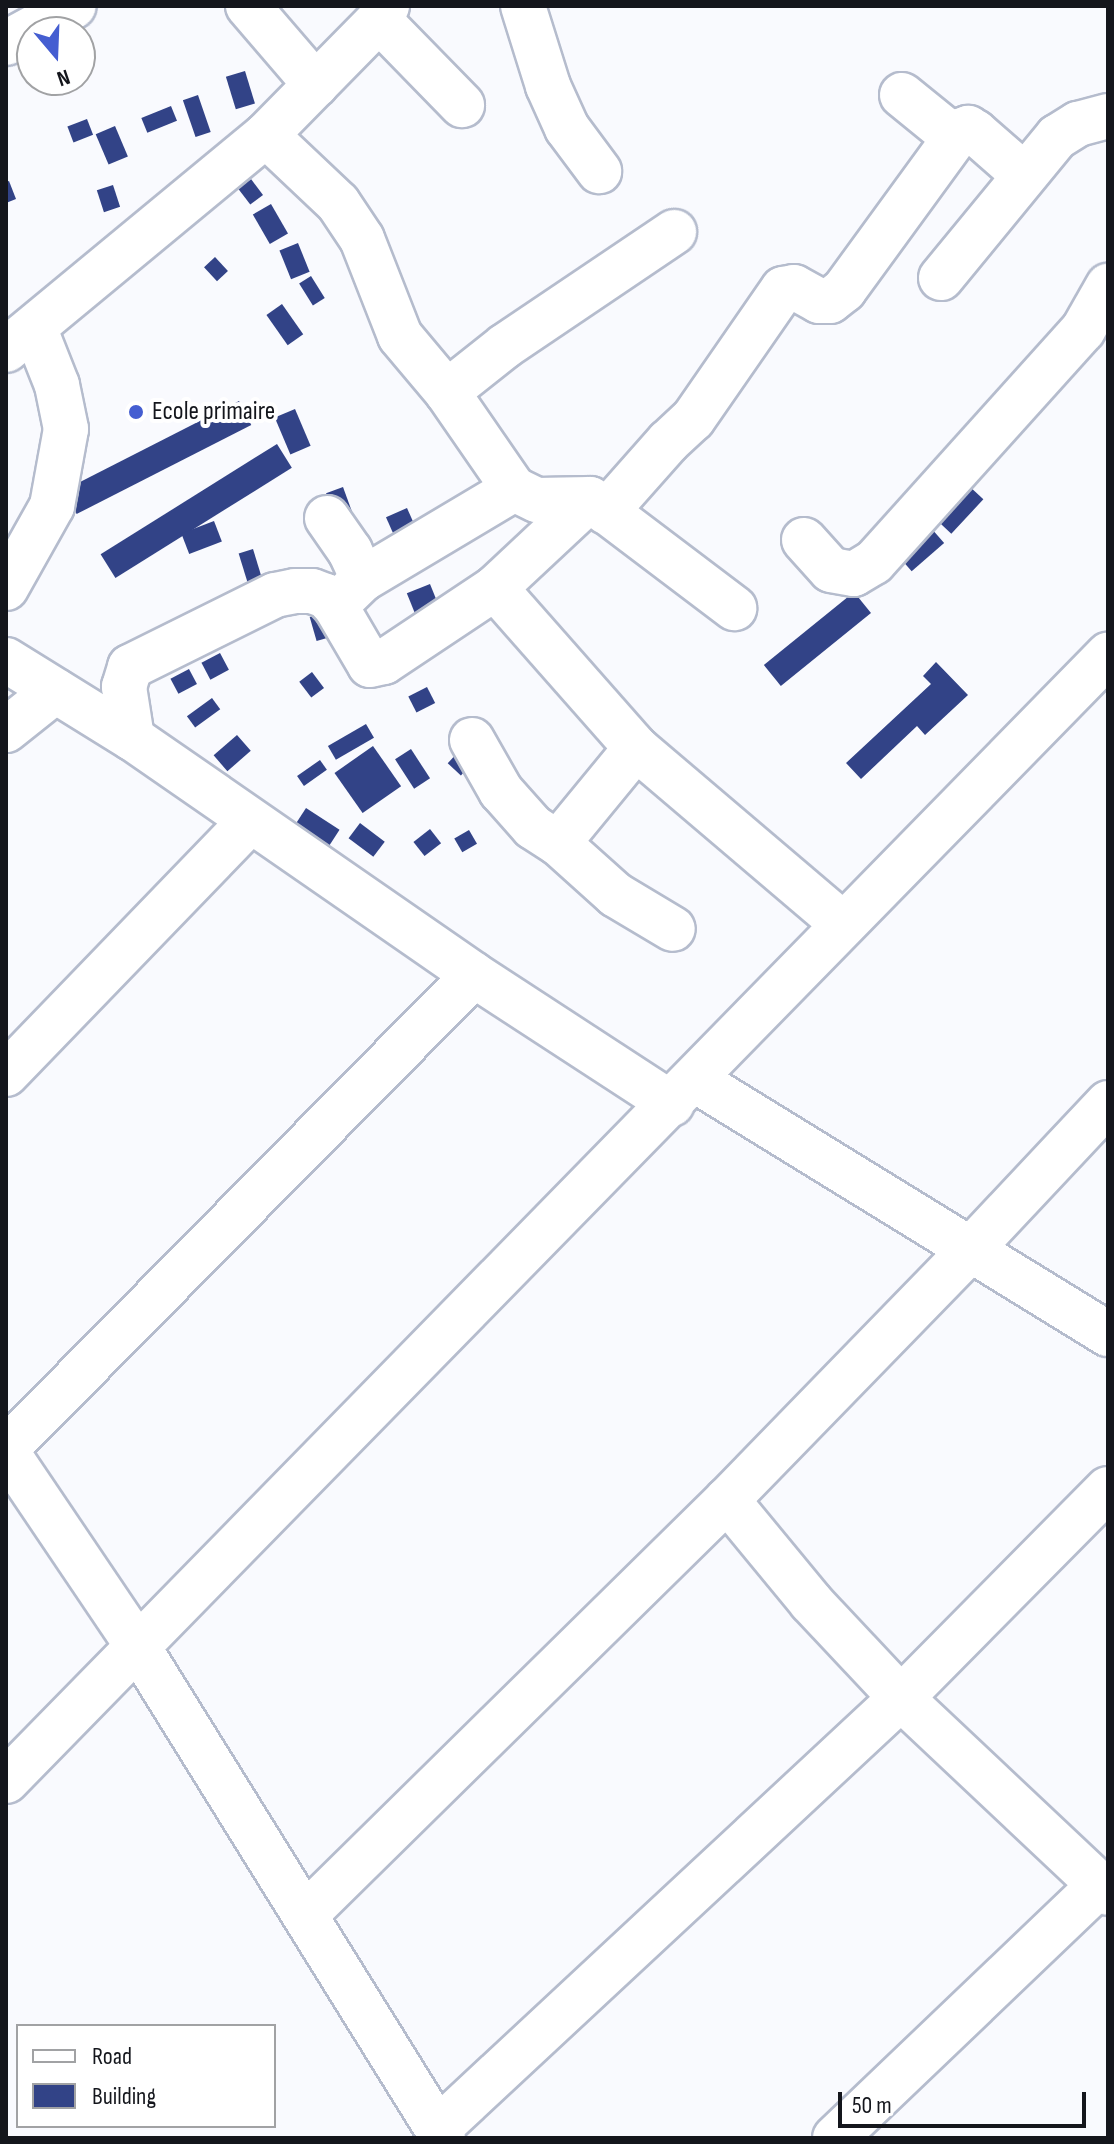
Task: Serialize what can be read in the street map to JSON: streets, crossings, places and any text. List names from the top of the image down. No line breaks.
{"places":["Ecole primaire"],"legend":["Road","Building"],"scale_bar":"50 m","north":"bottom"}
